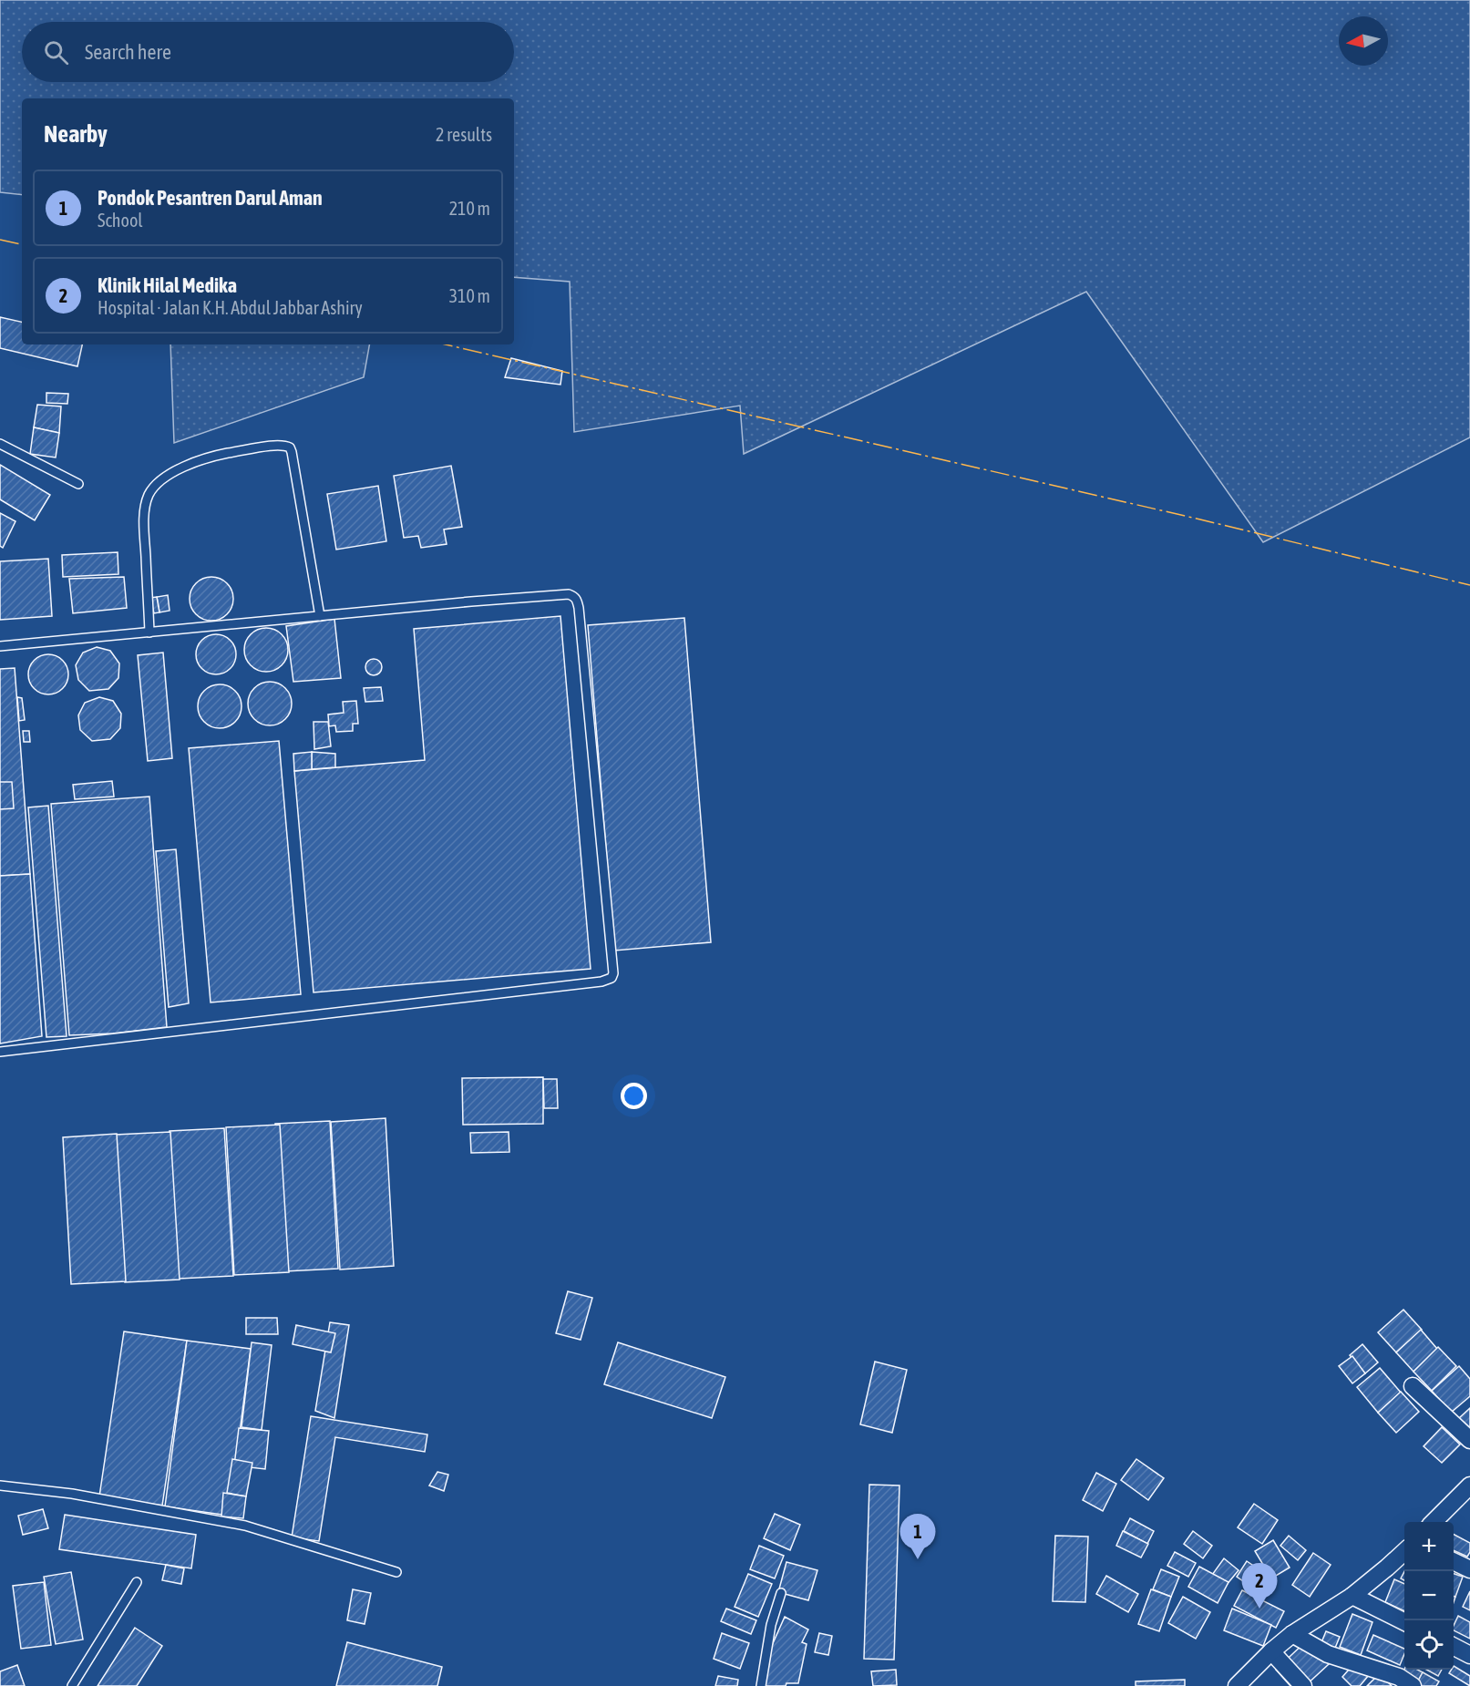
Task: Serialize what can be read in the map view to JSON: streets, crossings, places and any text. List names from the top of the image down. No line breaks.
{"north":"left","page":{"search":"Search here","heading":["Nearby","2 results"],"list":[{"mark":"1","name":"Pondok Pesantren Darul Aman","note":"School","value":"210 m"},{"mark":"2","name":"Klinik Hilal Medika","note":"Hospital · Jalan K.H. Abdul Jabbar Ashiry","value":"310 m"}],"pins":["1","2"],"map_buttons":["+","−"]}}
